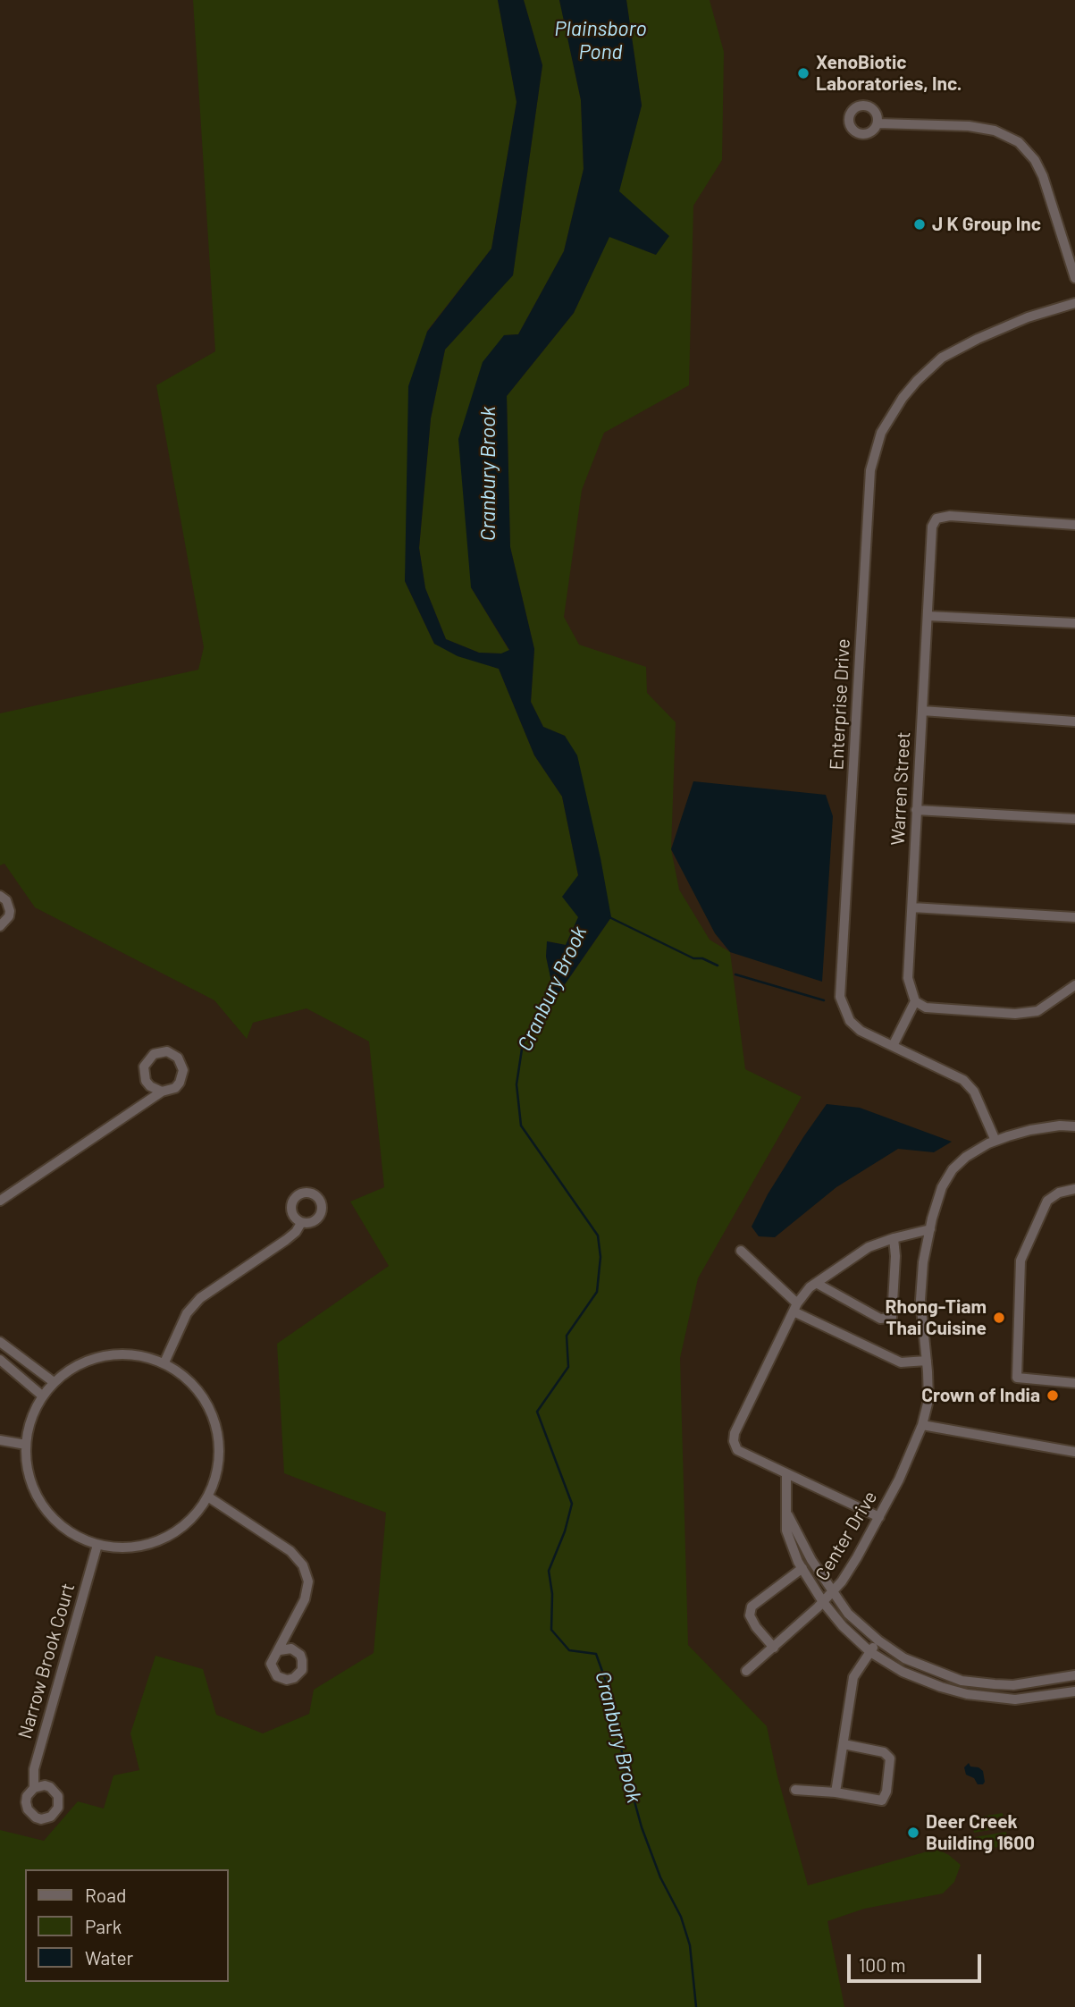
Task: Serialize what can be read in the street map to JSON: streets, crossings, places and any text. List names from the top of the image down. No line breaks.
{"streets":{"street":["Enterprise Drive","Warren Street","Center Drive","Narrow Brook Court"]},"crossings":[["Enterprise Drive","Center Drive"]],"water":["Plainsboro Pond","Cranbury Brook"],"places":["XenoBiotic Laboratories, Inc.","J K Group Inc","Rhong-Tiam Thai Cuisine","Crown of India","Deer Creek Building 1600"],"legend":["Road","Park","Water"],"scale_bar":"100 m"}
